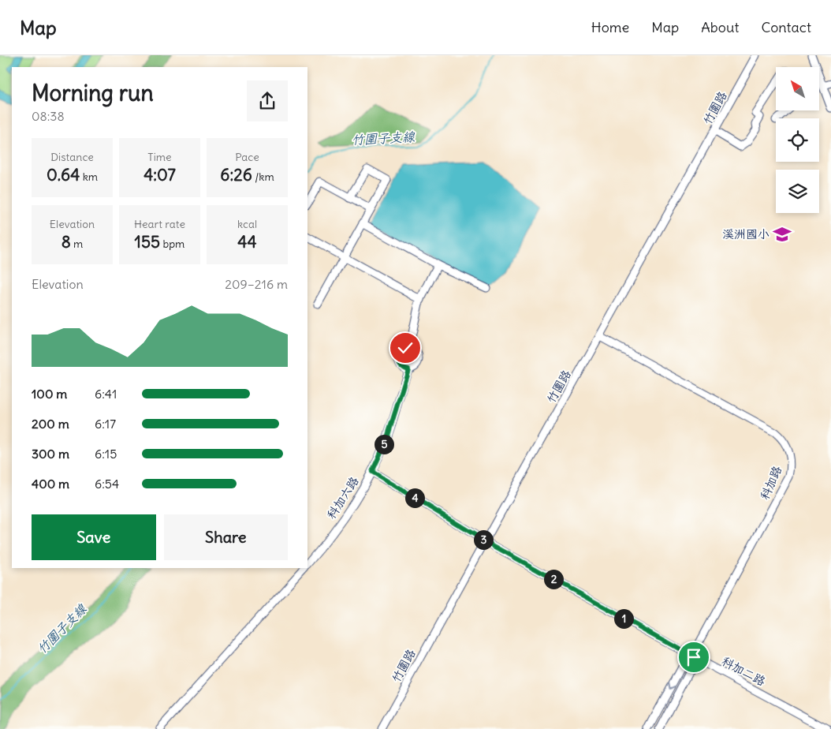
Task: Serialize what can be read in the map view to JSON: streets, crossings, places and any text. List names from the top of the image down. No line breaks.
{"streets":{"street":["竹圍路","科加路","科加六路","科加二路"]},"crossings":[["竹圍路","科加路"],["竹圍路","科加二路"],["科加路","科加二路"],["科加六路","科加二路"]],"water":["竹圍子支線"],"places":{"school or university":["溪洲國小"]},"north":"top left","page":{"header":"Map","nav":["Home","Map","About","Contact"],"heading":["Morning run","08:38"],"stats":[["Distance","0.64 km"],["Time","4:07"],["Pace","6:26 /km"],["Elevation","8 m"],["Heart rate","155 bpm"],["kcal","44"]],"chart":["Elevation","209–216 m"],"list":[{"name":"100 m","note":"6:41"},{"name":"200 m","note":"6:17"},{"name":"300 m","note":"6:15"},{"name":"400 m","note":"6:54"}],"pins":["5","4","3","2","1"],"buttons":["Save","Share"]}}
